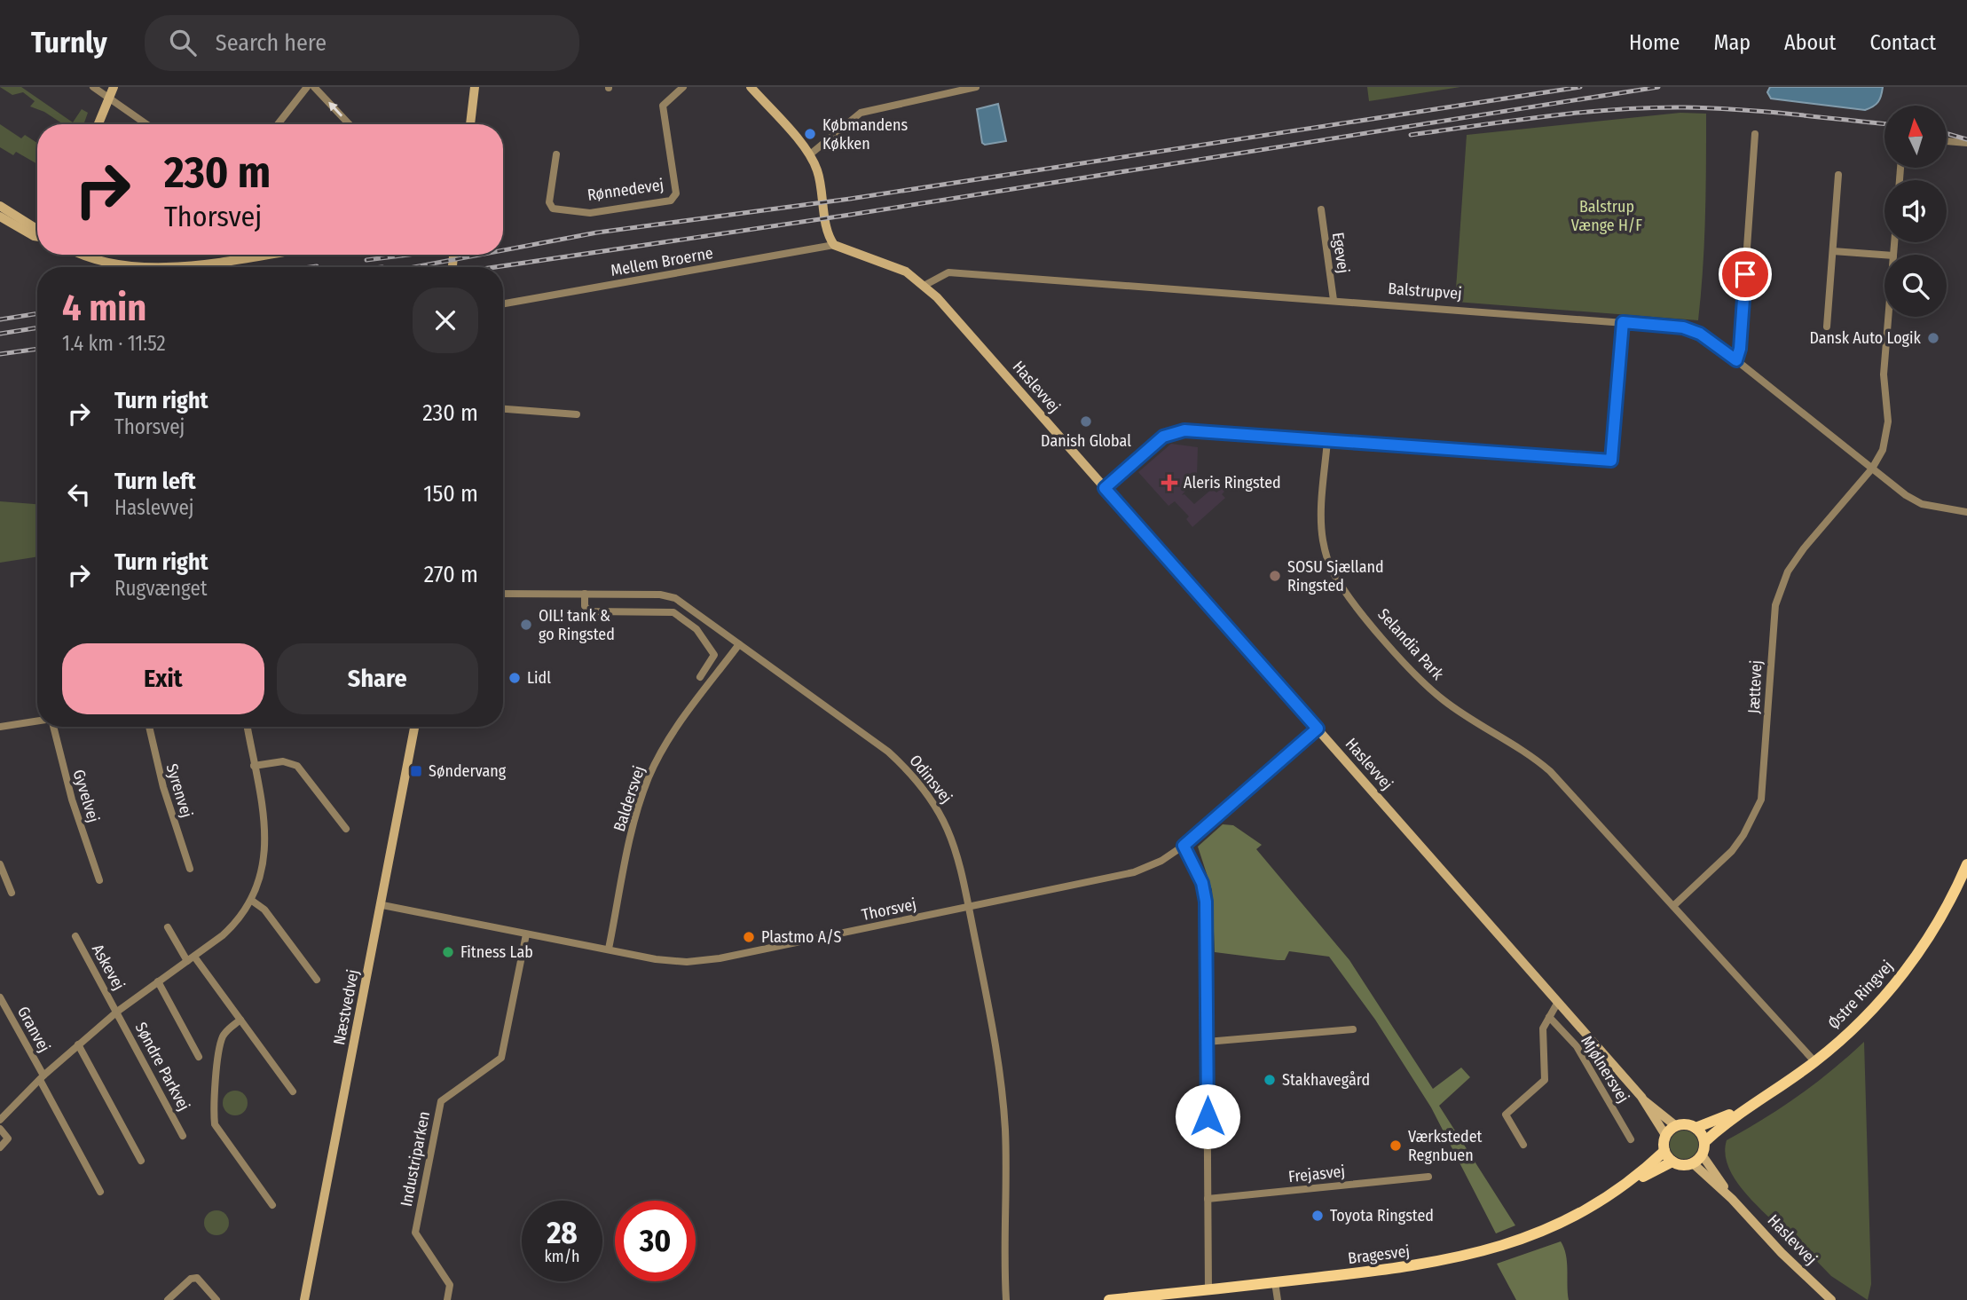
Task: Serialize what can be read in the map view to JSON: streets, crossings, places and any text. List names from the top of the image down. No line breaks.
{"streets":{"main road":["Østre Ringvej","Bragesvej"],"street":["Rønnedevej","Egevej","Mellem Broerne","Balstrupvej","Haslevvej","Selandia Park","Jættevej","Odinsvej","Syrenvej","Gyvelvej","Baldersvej","Thorsvej","Askevej","Næstvedvej","Granvej","Søndre Parkvej","Mjølnersvej","Industriparken","Frejasvej"]},"crossings":[["Egevej","Balstrupvej"],["Balstrupvej","Haslevvej"],["Balstrupvej","Jættevej"],["Haslevvej","Thorsvej"],["Haslevvej","Østre Ringvej"],["Haslevvej","Bragesvej"],["Selandia Park","Jættevej"],["Odinsvej","Baldersvej"],["Odinsvej","Thorsvej"],["Baldersvej","Thorsvej"],["Thorsvej","Næstvedvej"],["Thorsvej","Industriparken"],["Askevej","Søndre Parkvej"],["Østre Ringvej","Bragesvej"],["Granvej","Søndre Parkvej"]],"parks":["Balstrup Vænge H/F"],"places":{"other":["Købmandens Køkken","Dansk Auto Logik","Danish Global","SOSU Sjælland Ringsted","OIL! tank & go Ringsted","Lidl","Plastmo A/S","Fitness Lab","Stakhavegård","Værkstedet Regnbuen","Toyota Ringsted"],"health":["Aleris Ringsted"],"transit":["Søndervang"]},"north":"top","page":{"header":"Turnly","search":"Search here","nav":["Home","Map","About","Contact"],"turn":["230 m","Thorsvej"],"heading":["4 min","1.4 km · 11:52"],"list":[{"name":"Turn right","note":"Thorsvej","value":"230 m"},{"name":"Turn left","note":"Haslevvej","value":"150 m"},{"name":"Turn right","note":"Rugvænget","value":"270 m"}],"buttons":["Exit","Share"],"speed":"28 km/h","limit":"30"}}
